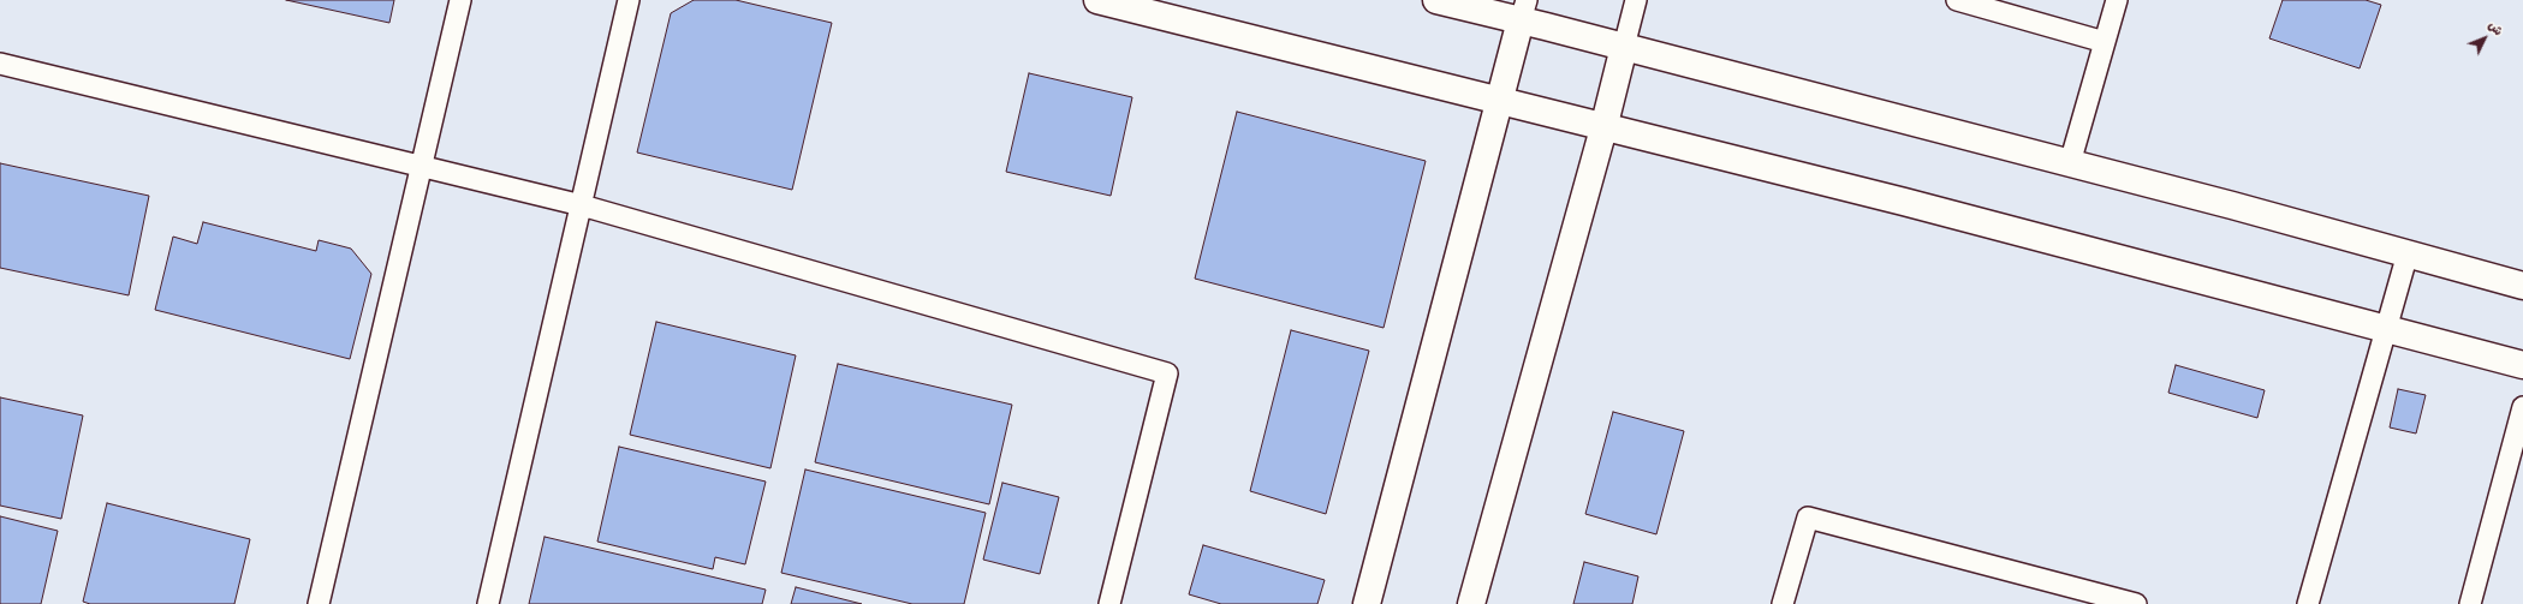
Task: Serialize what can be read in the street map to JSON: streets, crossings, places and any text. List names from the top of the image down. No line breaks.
{"north":"top right"}
